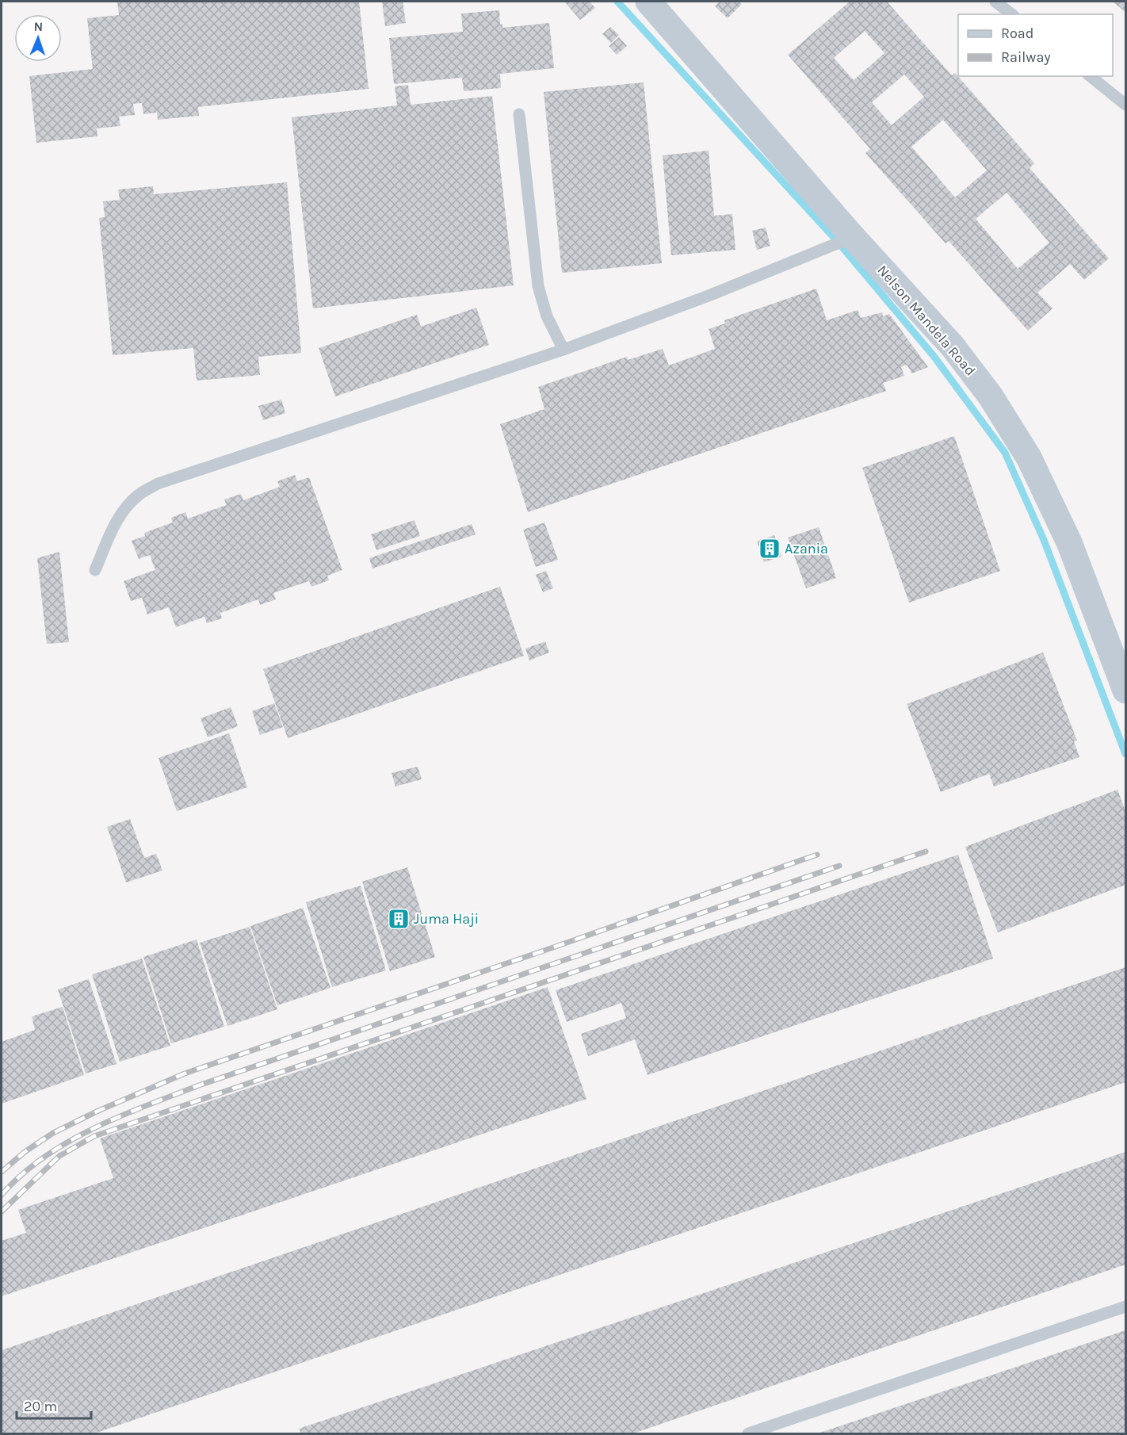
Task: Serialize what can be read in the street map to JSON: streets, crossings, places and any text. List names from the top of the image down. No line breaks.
{"streets":{"main road":["Nelson Mandela Road"]},"places":{"building":["Azania","Juma Haji"]},"legend":["Road","Railway"],"scale_bar":"20 m","north":"top"}
